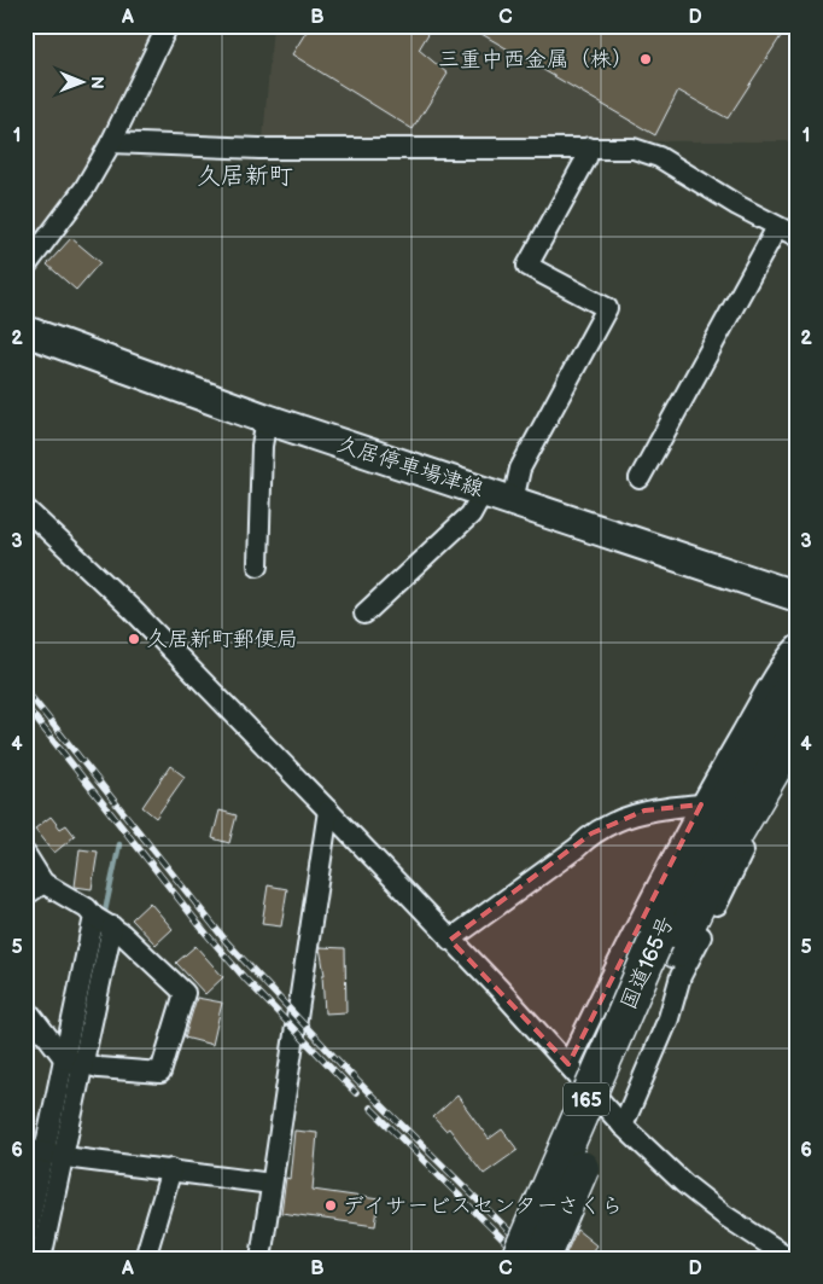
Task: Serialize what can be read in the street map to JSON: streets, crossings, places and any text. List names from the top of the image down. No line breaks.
{"streets":{"highway":["国道165号","165"],"main road":["久居停車場津線"]},"districts":["久居新町"],"places":["三重中西金属（株）","久居新町郵便局","デイサービスセンターさくら"],"north":"right","grid":{"columns":["A","B","C","D"],"rows":["1","2","3","4","5","6"]}}
